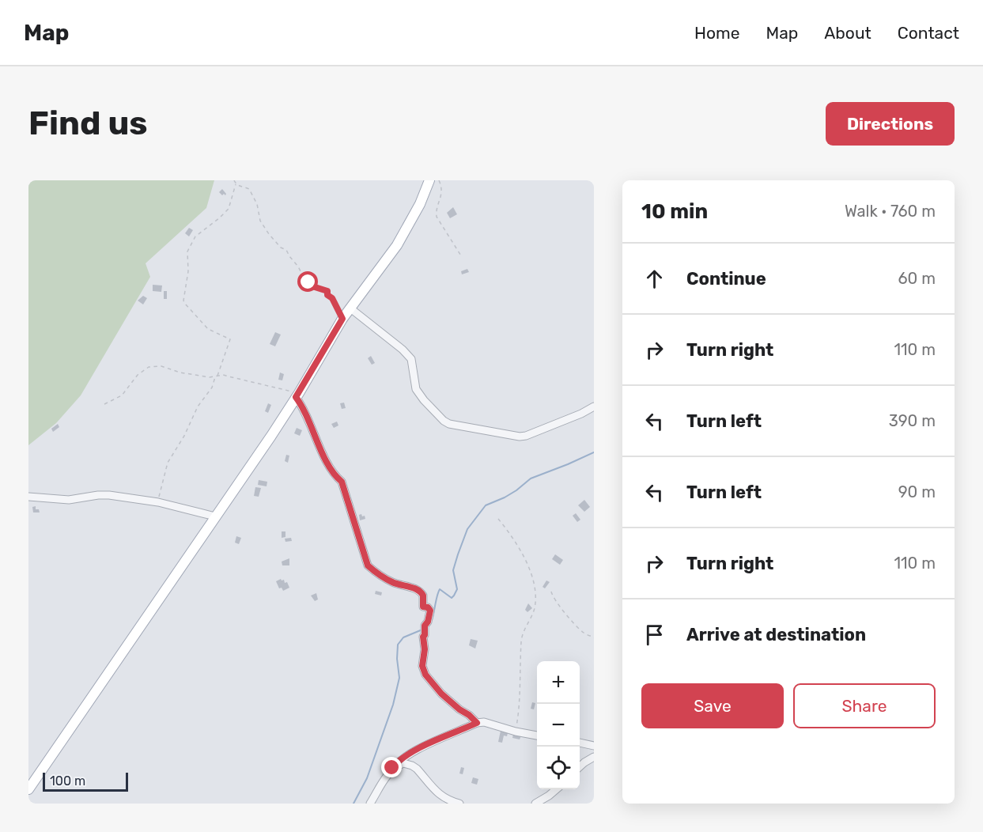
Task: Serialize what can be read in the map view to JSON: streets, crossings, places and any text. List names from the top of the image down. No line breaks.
{"scale_bar":"100 m","page":{"header":"Map","nav":["Home","Map","About","Contact"],"buttons":["Directions",["Save","Share"]],"title":"Find us","heading":["10 min","Walk · 760 m"],"list":[["Continue","60 m"],["Turn right","110 m"],["Turn left","390 m"],["Turn left","90 m"],["Turn right","110 m"],"Arrive at destination"],"map_buttons":["+","−"],"scale":"100 m"}}
